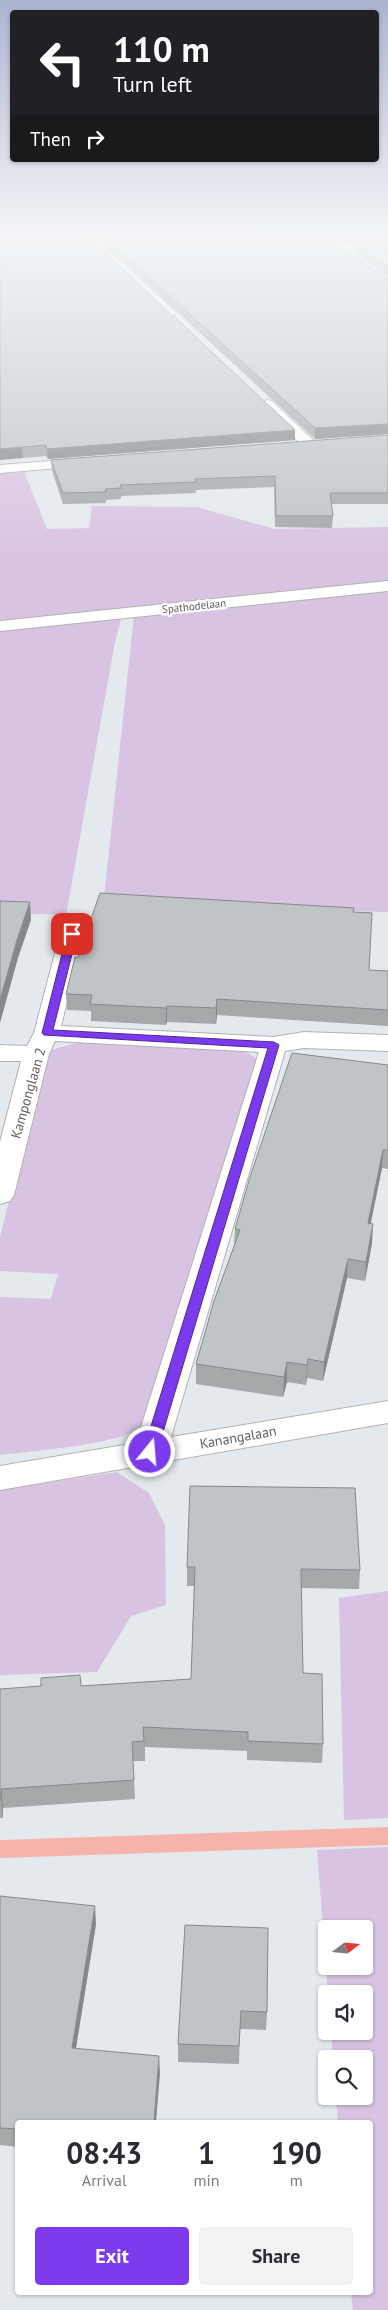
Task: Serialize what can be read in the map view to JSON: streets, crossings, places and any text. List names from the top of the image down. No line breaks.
{"streets":{"street":["Spathodelaan","Kamponglaan 2","Kanangalaan"]},"north":"right","page":{"turn":["110 m","Turn left"],"then":"Then","eta":["08:43","Arrival","1","min","190","m"],"buttons":["Exit","Share"]}}
